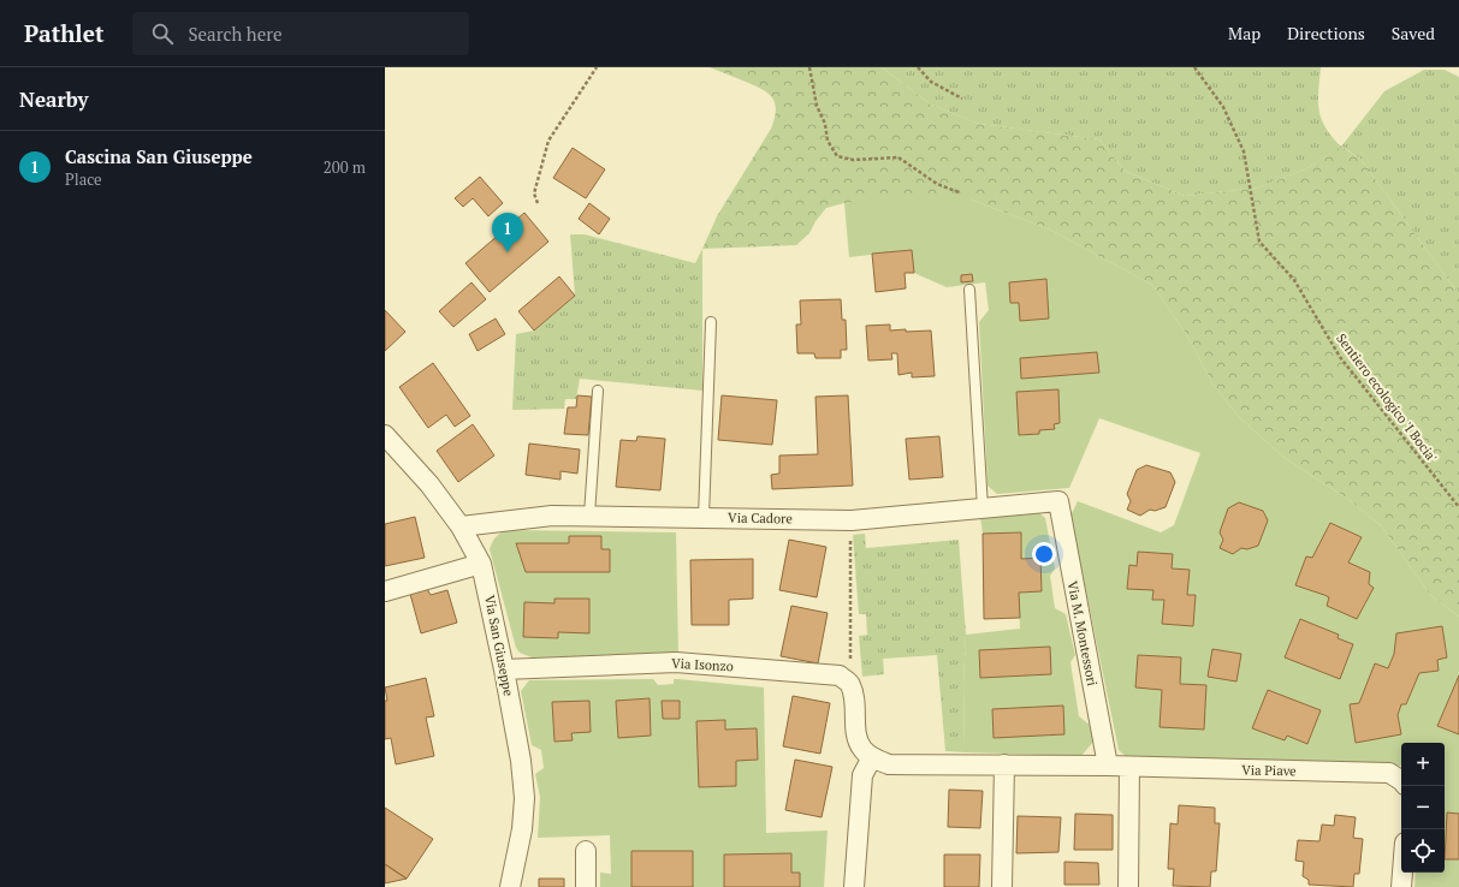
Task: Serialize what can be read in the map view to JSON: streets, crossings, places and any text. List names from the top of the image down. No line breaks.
{"streets":{"street":["Via Cadore","Via M. Montessori","Via San Giuseppe","Via Isonzo","Via Piave"],"path":["Sentiero ecologico 'I Bocia'"]},"crossings":[["Via Cadore","Via M. Montessori"],["Via Cadore","Via San Giuseppe"],["Via M. Montessori","Via Piave"],["Via San Giuseppe","Via Isonzo"]],"page":{"header":"Pathlet","search":"Search here","nav":["Map","Directions","Saved"],"heading":"Nearby","list":[{"mark":"1","name":"Cascina San Giuseppe","note":"Place","value":"200 m"}],"pins":"1","map_buttons":["+","−"]}}
